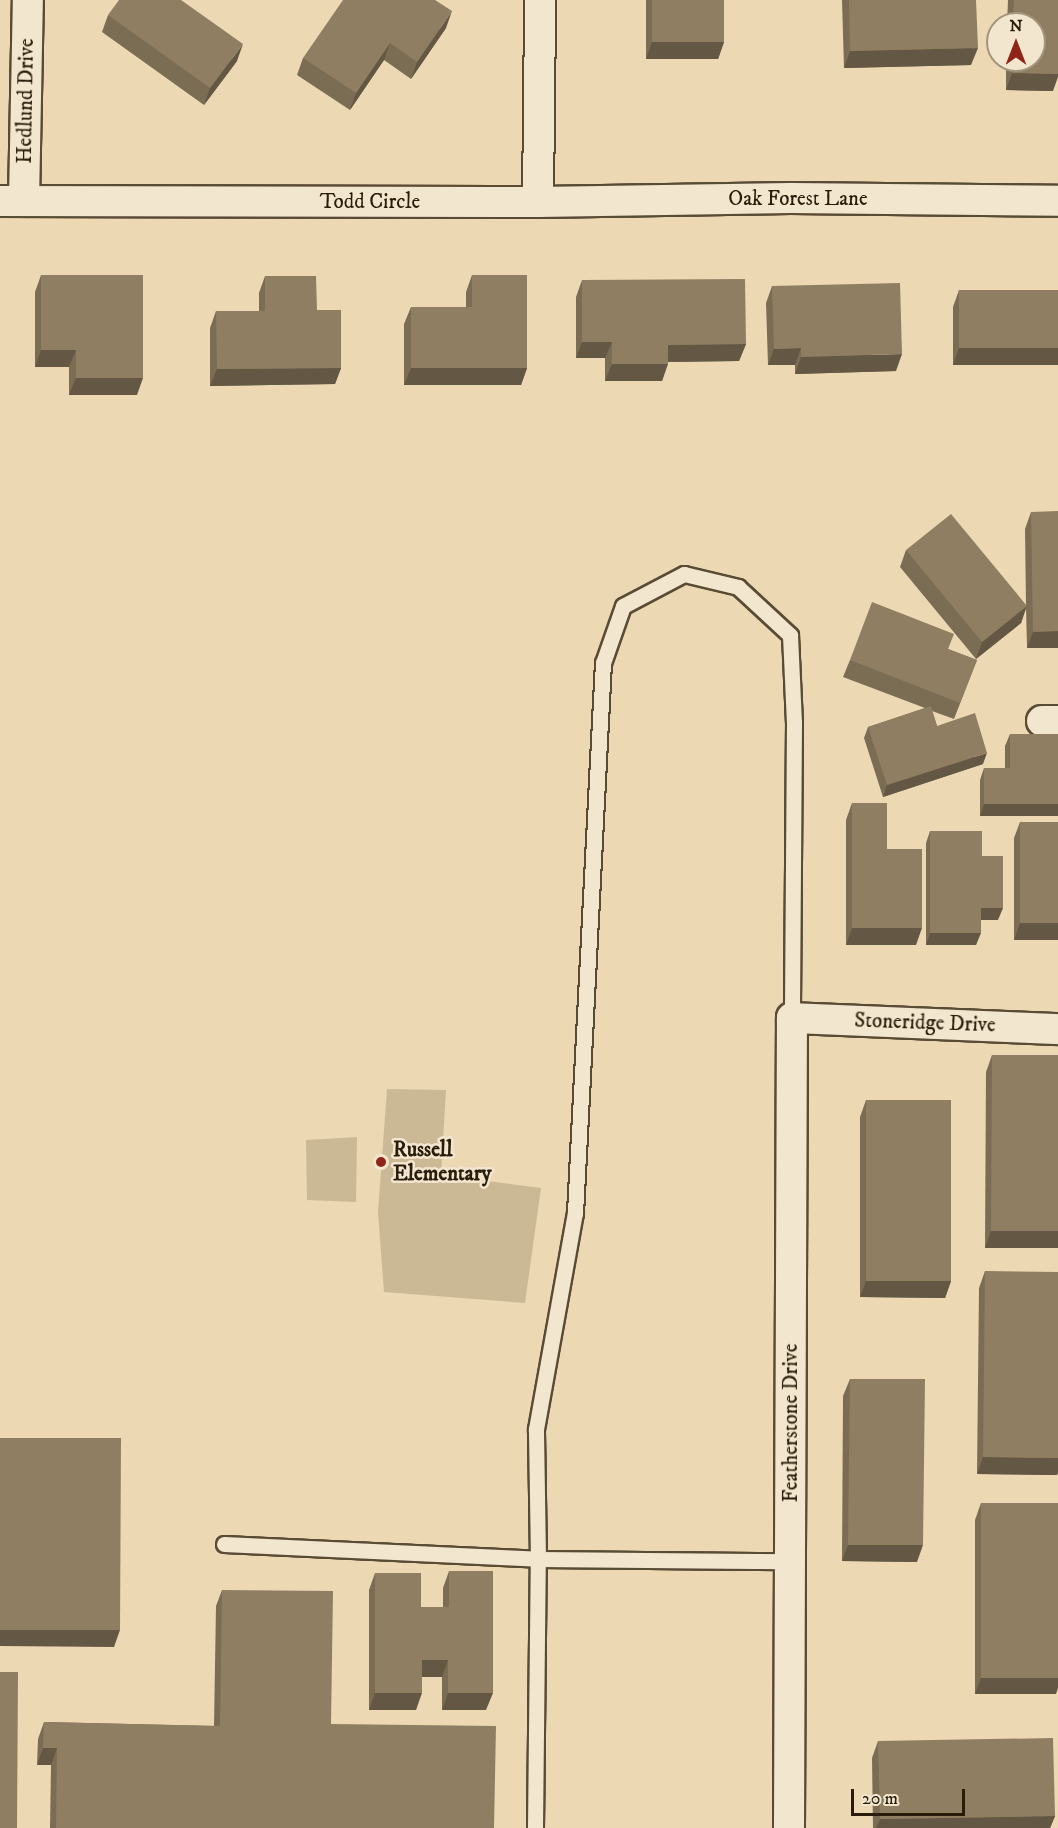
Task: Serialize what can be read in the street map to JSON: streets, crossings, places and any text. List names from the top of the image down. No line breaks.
{"streets":{"street":["Hedlund Drive","Oak Forest Lane","Todd Circle","Stoneridge Drive","Featherstone Drive"]},"crossings":[["Hedlund Drive","Todd Circle"],["Oak Forest Lane","Todd Circle"],["Stoneridge Drive","Featherstone Drive"]],"places":["Russell Elementary"],"scale_bar":"20 m","north":"top"}
